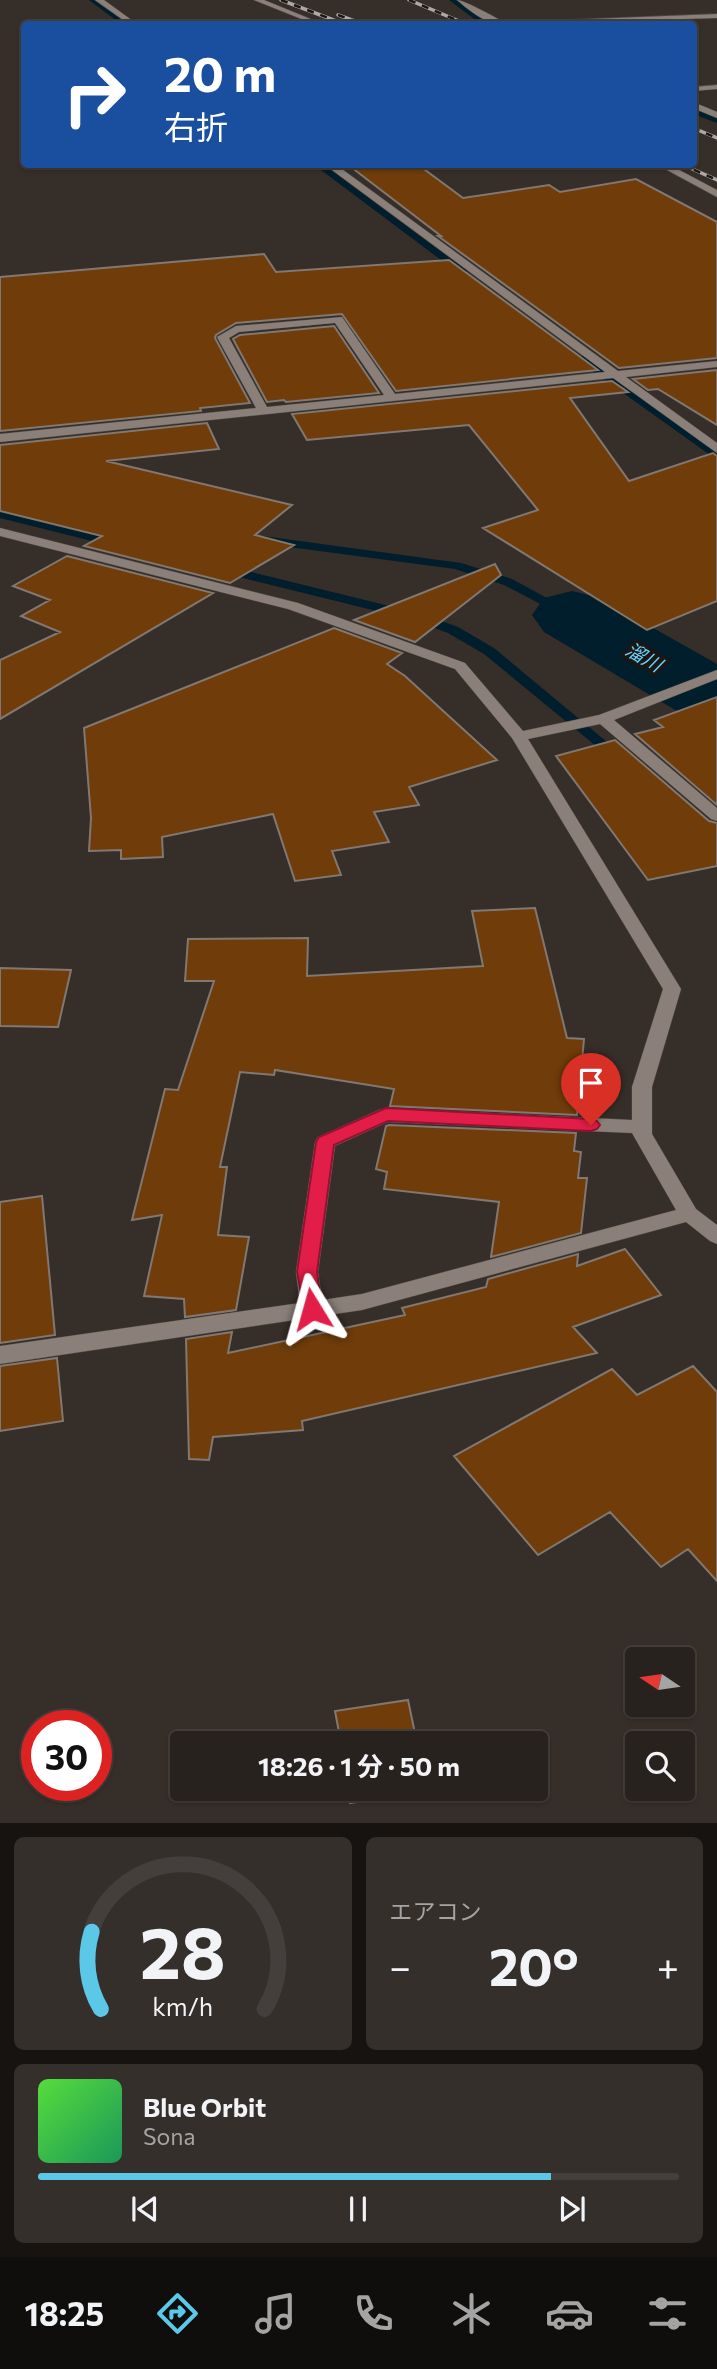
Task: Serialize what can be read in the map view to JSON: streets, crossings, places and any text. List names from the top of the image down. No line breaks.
{"water":["溜川"],"north":"left","page":{"turn":["20 m","右折"],"limit":"30","trip":"18:26 · 1 分 · 50 m","tile":"エアコン","heat":["−","20°","+"],"song":["Blue Orbit","Sona"],"tabs":"18:25","gauge":["28","km/h"]}}
